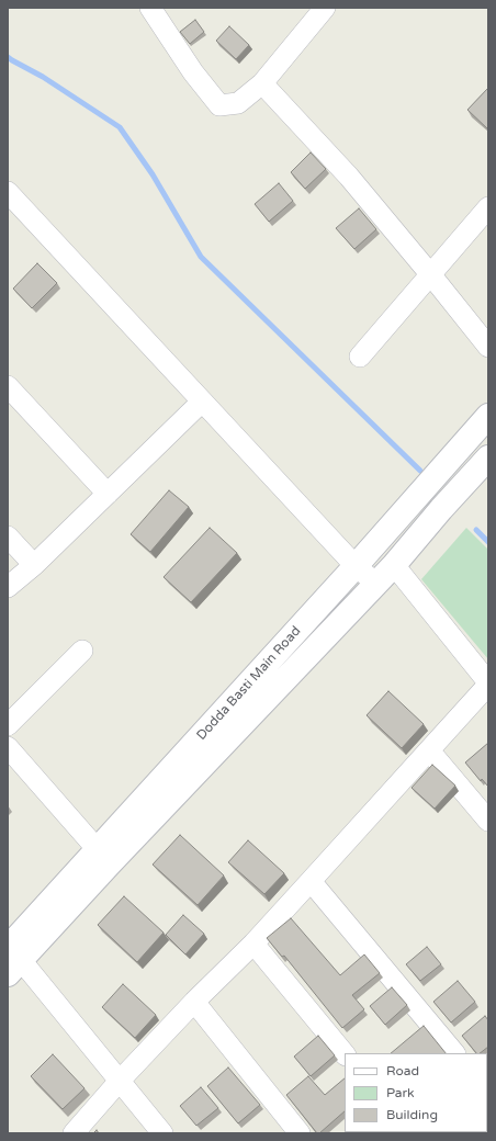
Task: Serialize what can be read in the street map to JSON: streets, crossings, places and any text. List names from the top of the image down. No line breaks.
{"streets":{"street":["Dodda Basti Main Road"]},"legend":["Road","Park","Building"]}
